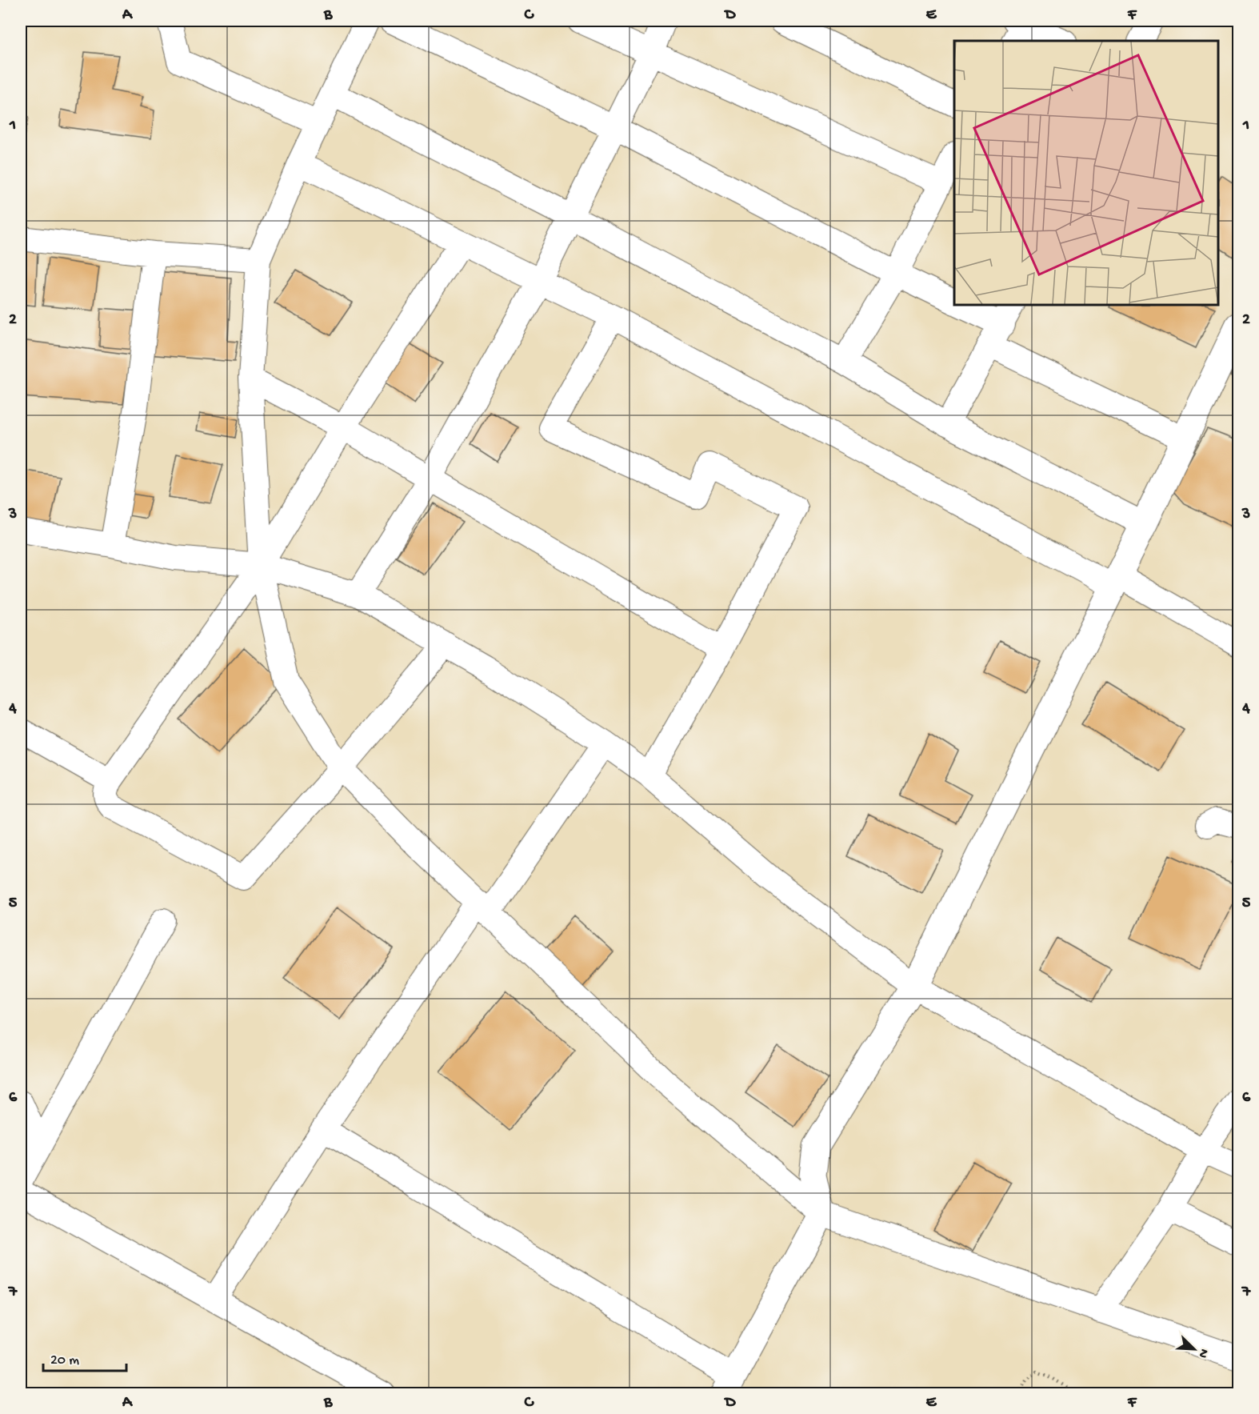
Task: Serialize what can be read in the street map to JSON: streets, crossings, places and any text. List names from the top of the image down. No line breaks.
{"scale_bar":"20 m","north":"bottom right","grid":{"columns":["A","B","C","D","E","F"],"rows":["1","2","3","4","5","6","7"]}}
